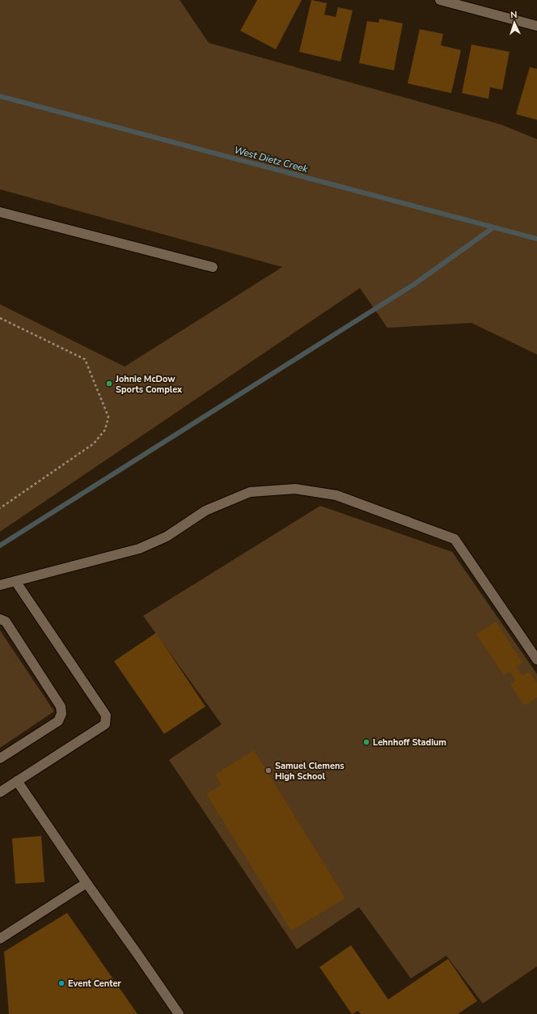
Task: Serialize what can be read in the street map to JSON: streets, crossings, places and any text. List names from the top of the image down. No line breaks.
{"water":["West Dietz Creek"],"places":["Johnie McDow Sports Complex","Lehnhoff Stadium","Samuel Clemens High School","Event Center"],"north":"top"}
